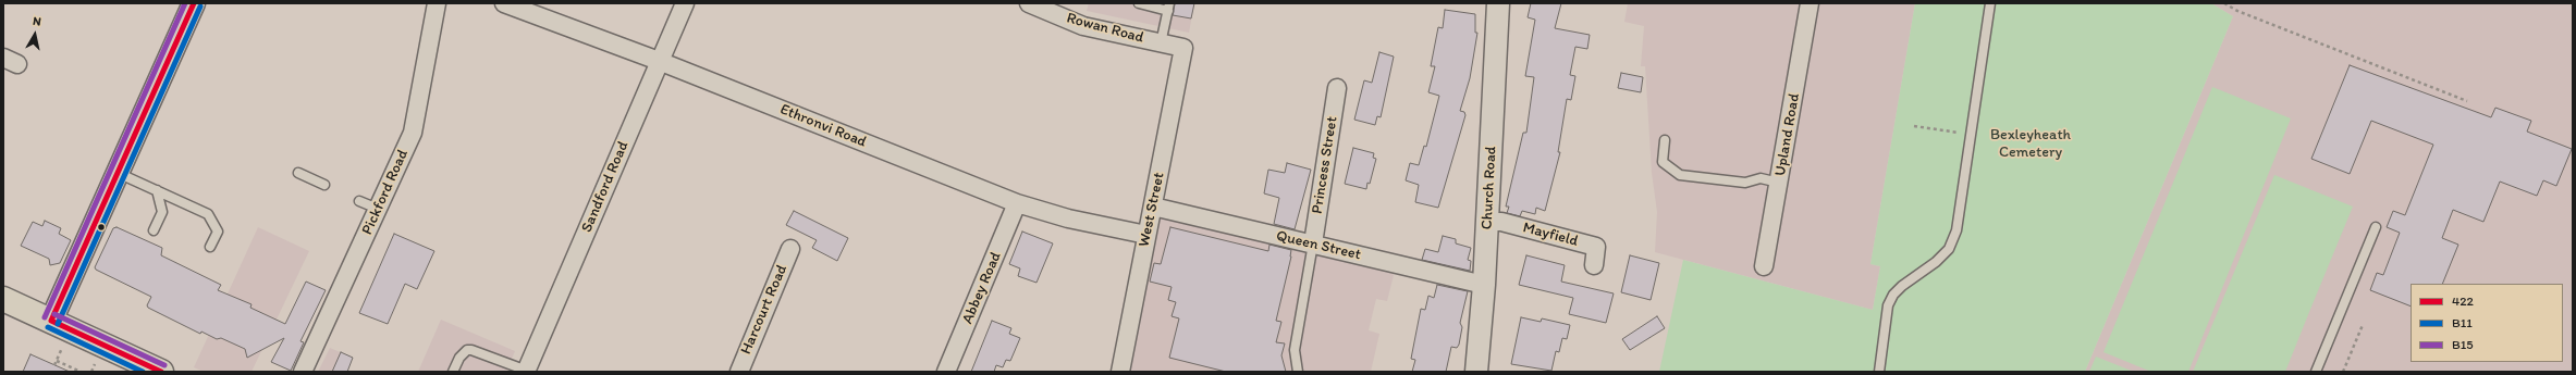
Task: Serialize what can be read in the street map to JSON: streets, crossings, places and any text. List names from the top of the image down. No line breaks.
{"streets":{"street":["Rowan Road","Ethronvi Road","Upland Road","Princess Street","Sandford Road","Church Road","Pickford Road","West Street","Mayfield","Queen Street","Abbey Road","Harcourt Road"]},"crossings":[["Rowan Road","West Street"],["Ethronvi Road","Sandford Road"],["Ethronvi Road","West Street"],["Ethronvi Road","Abbey Road"],["Princess Street","Queen Street"],["Church Road","Mayfield"],["Church Road","Queen Street"],["West Street","Queen Street"]],"parks":["Bexleyheath Cemetery"],"lines":["transit line 422","transit line B15","transit line B11"],"legend":["422","B11","B15"],"north":"top"}
